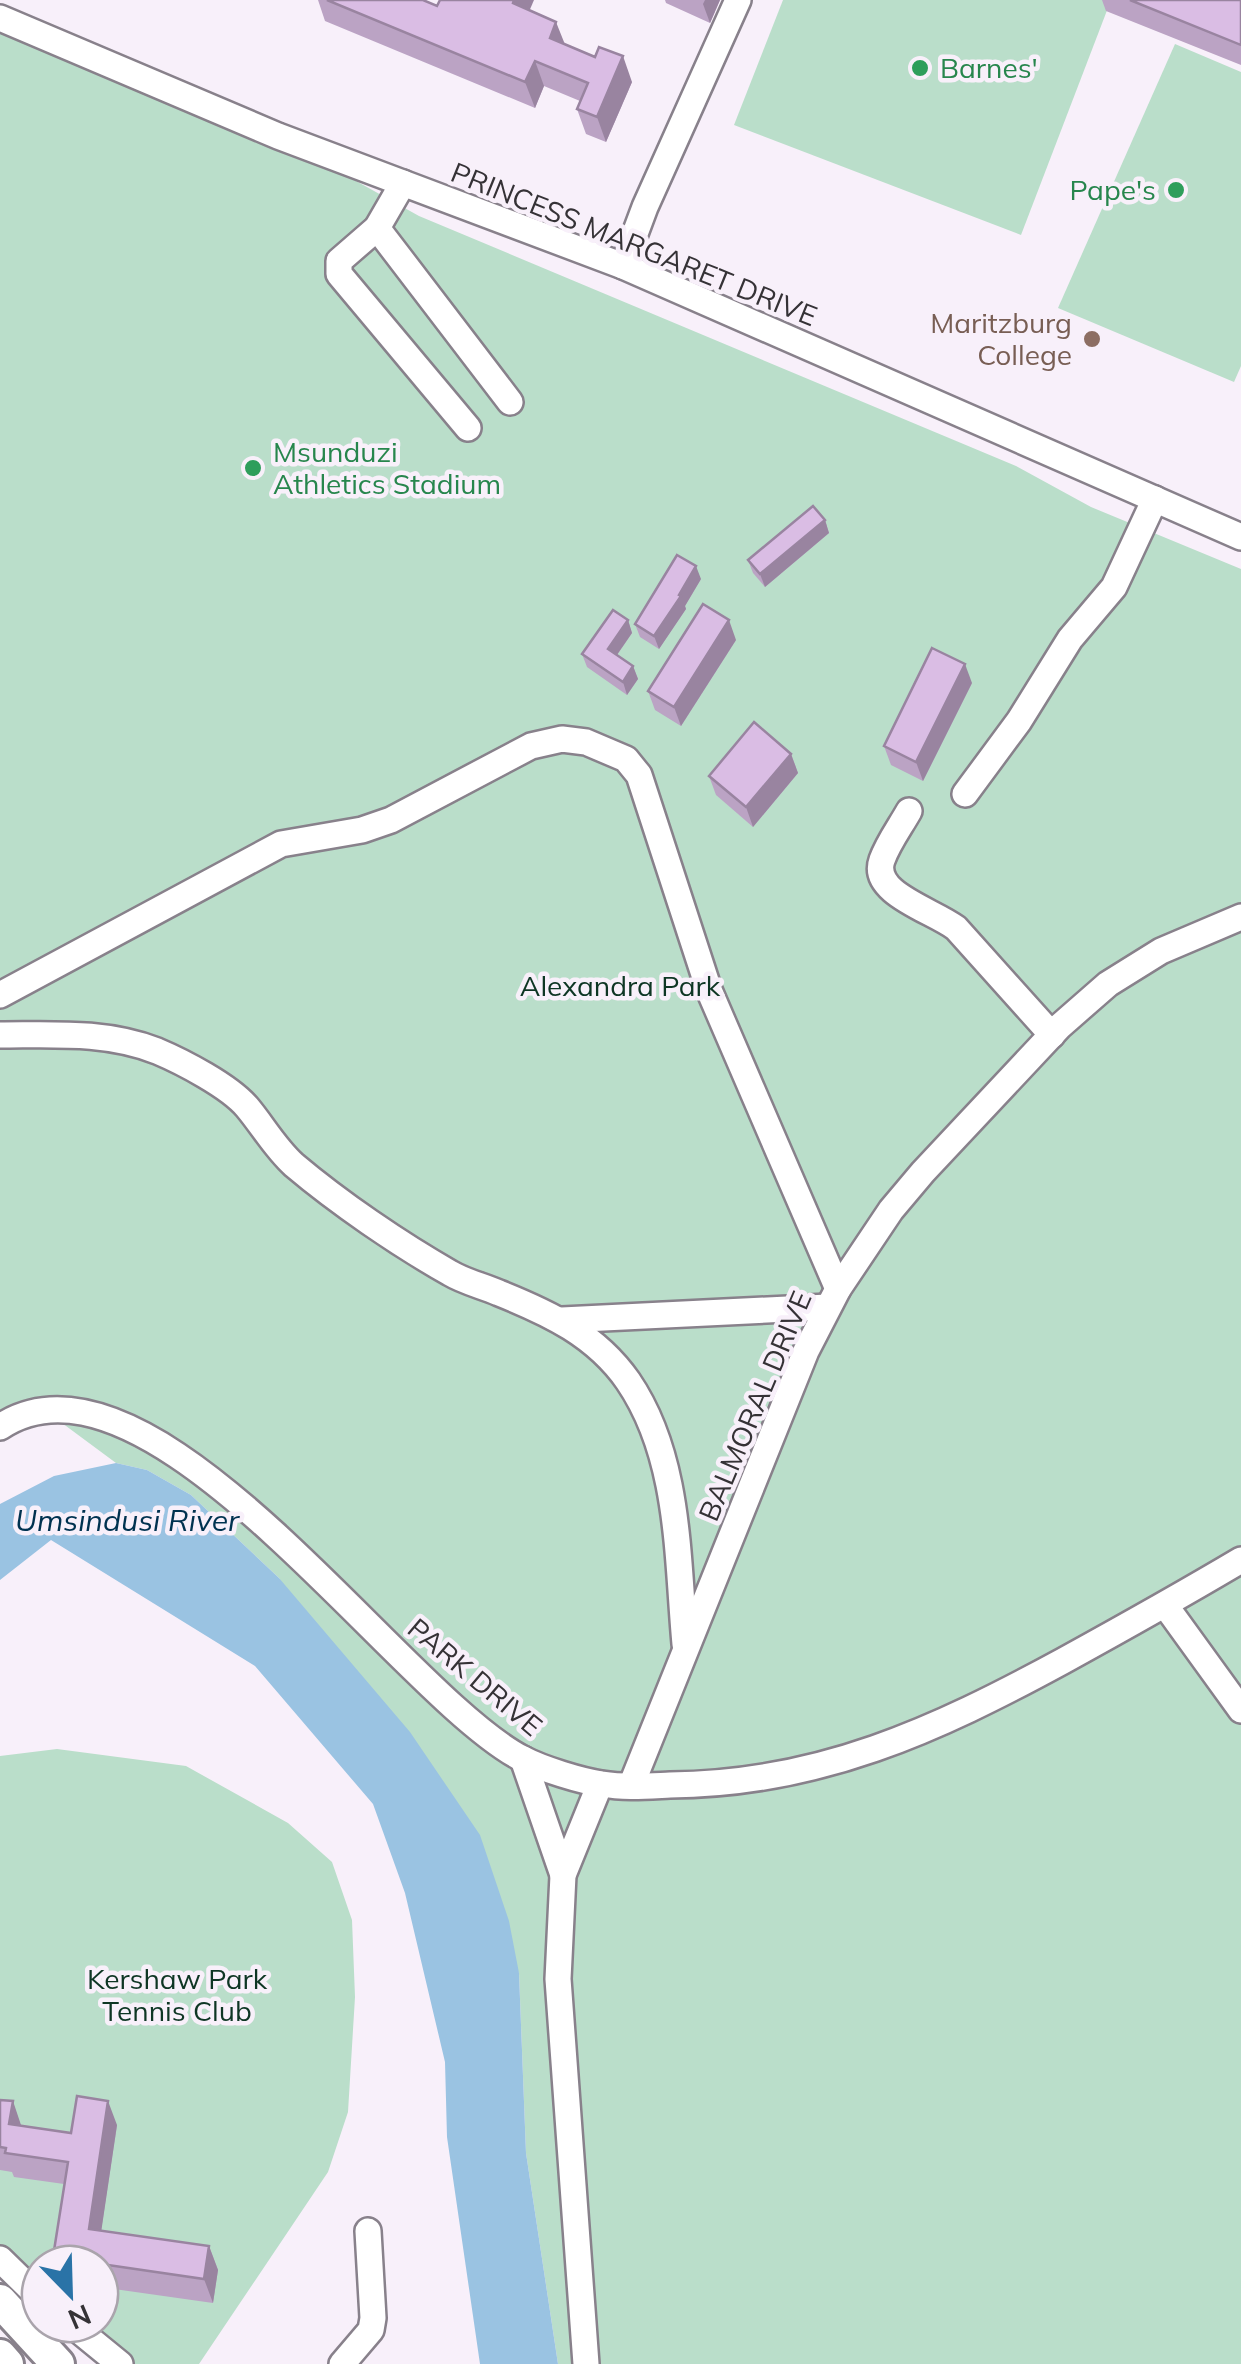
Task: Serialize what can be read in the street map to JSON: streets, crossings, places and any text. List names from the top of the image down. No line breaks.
{"streets":{"street":["PRINCESS MARGARET DRIVE","BALMORAL DRIVE","PARK DRIVE"]},"crossings":[["BALMORAL DRIVE","PARK DRIVE"]],"water":["Umsindusi River"],"parks":["Alexandra Park","Kershaw Park Tennis Club"],"places":["Barnes'","Pape's","Maritzburg College","Msunduzi Athletics Stadium"],"north":"bottom right"}
